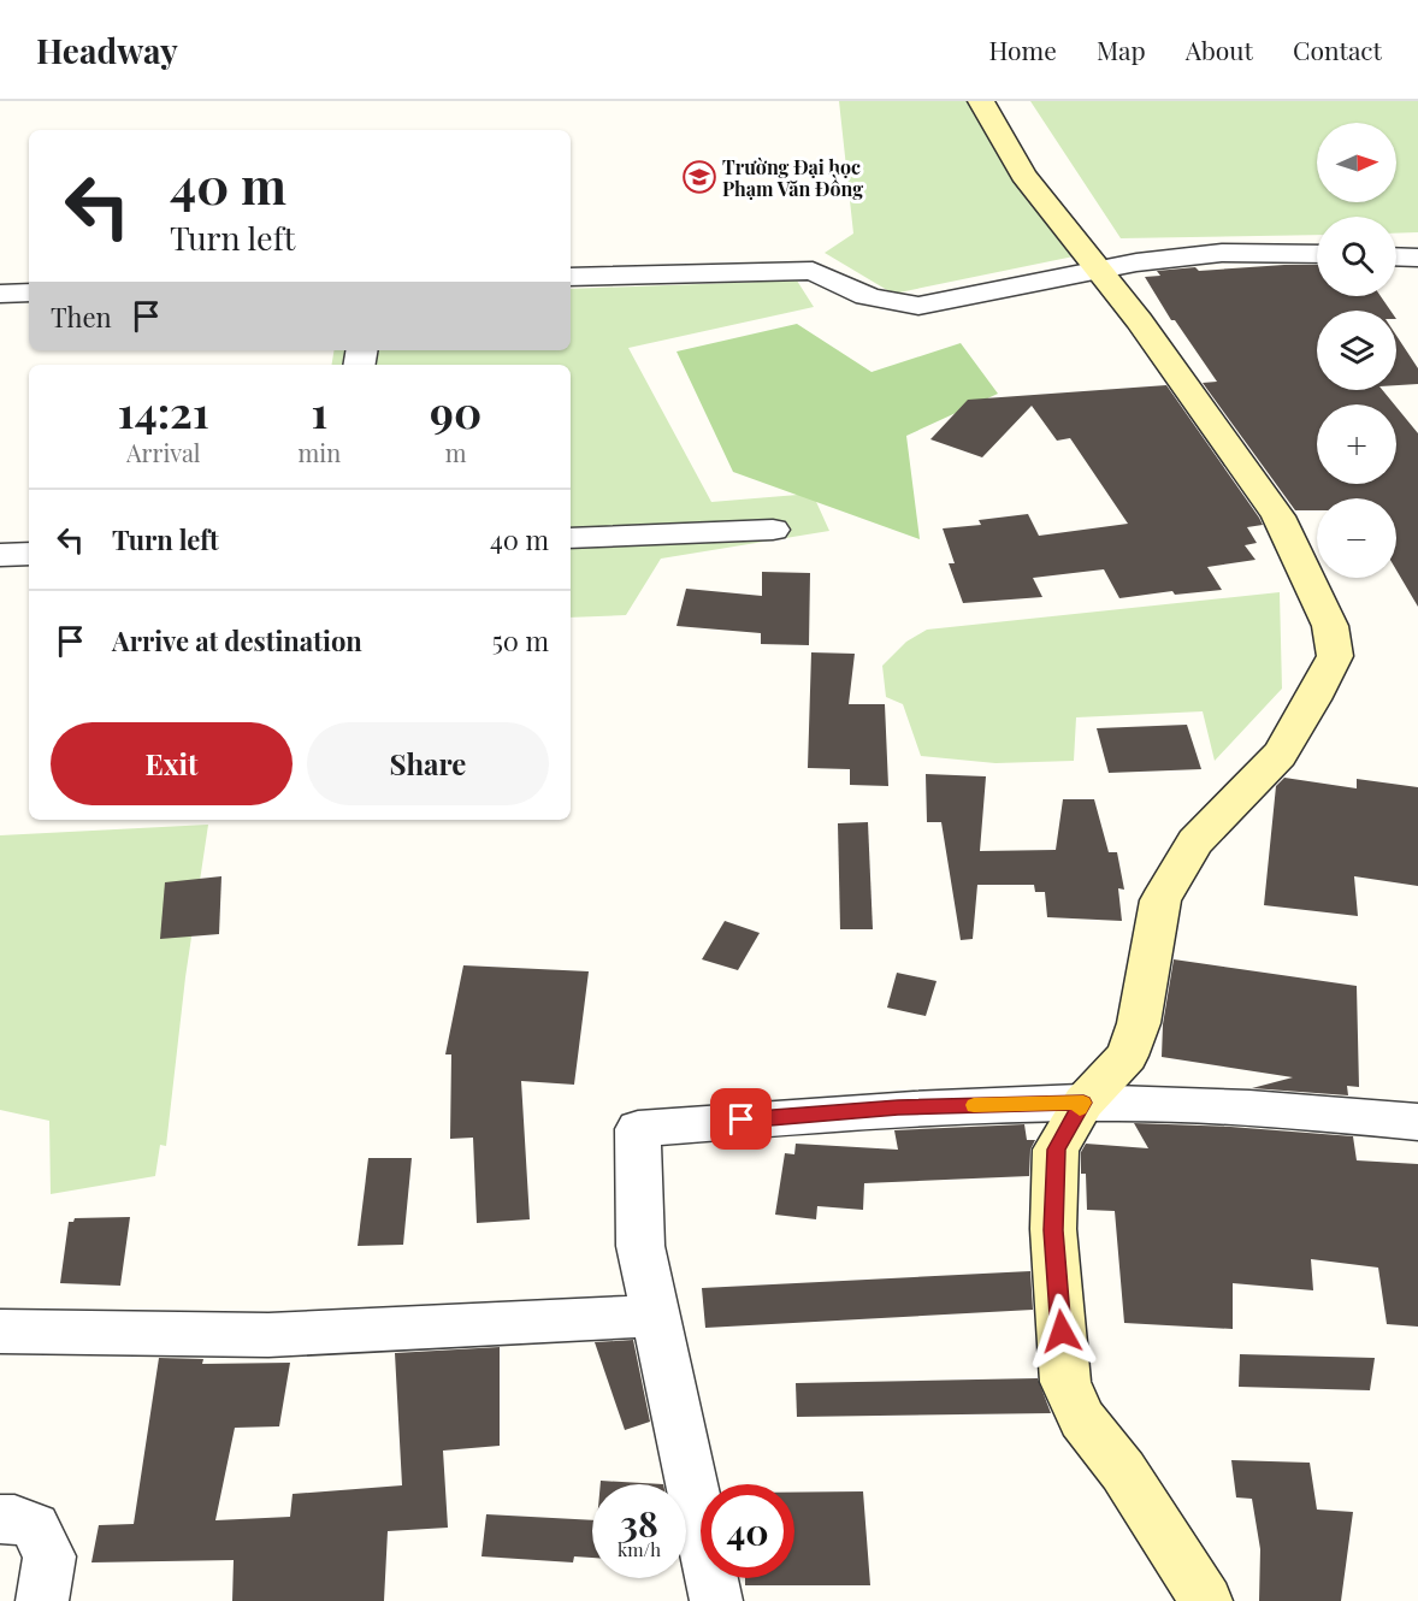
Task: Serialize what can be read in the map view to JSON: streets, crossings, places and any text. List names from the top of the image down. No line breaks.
{"places":{"school or university":["Trường Đại học Phạm Văn Đồng"]},"north":"right","page":{"header":"Headway","nav":["Home","Map","About","Contact"],"map_buttons":["+","−"],"turn":["40 m","Turn left"],"then":"Then","eta":["14:21","Arrival","1","min","90","m"],"list":[{"name":"Turn left","value":"40 m"},{"name":"Arrive at destination","value":"50 m"}],"buttons":["Exit","Share"],"speed":"38 km/h","limit":"40"}}
